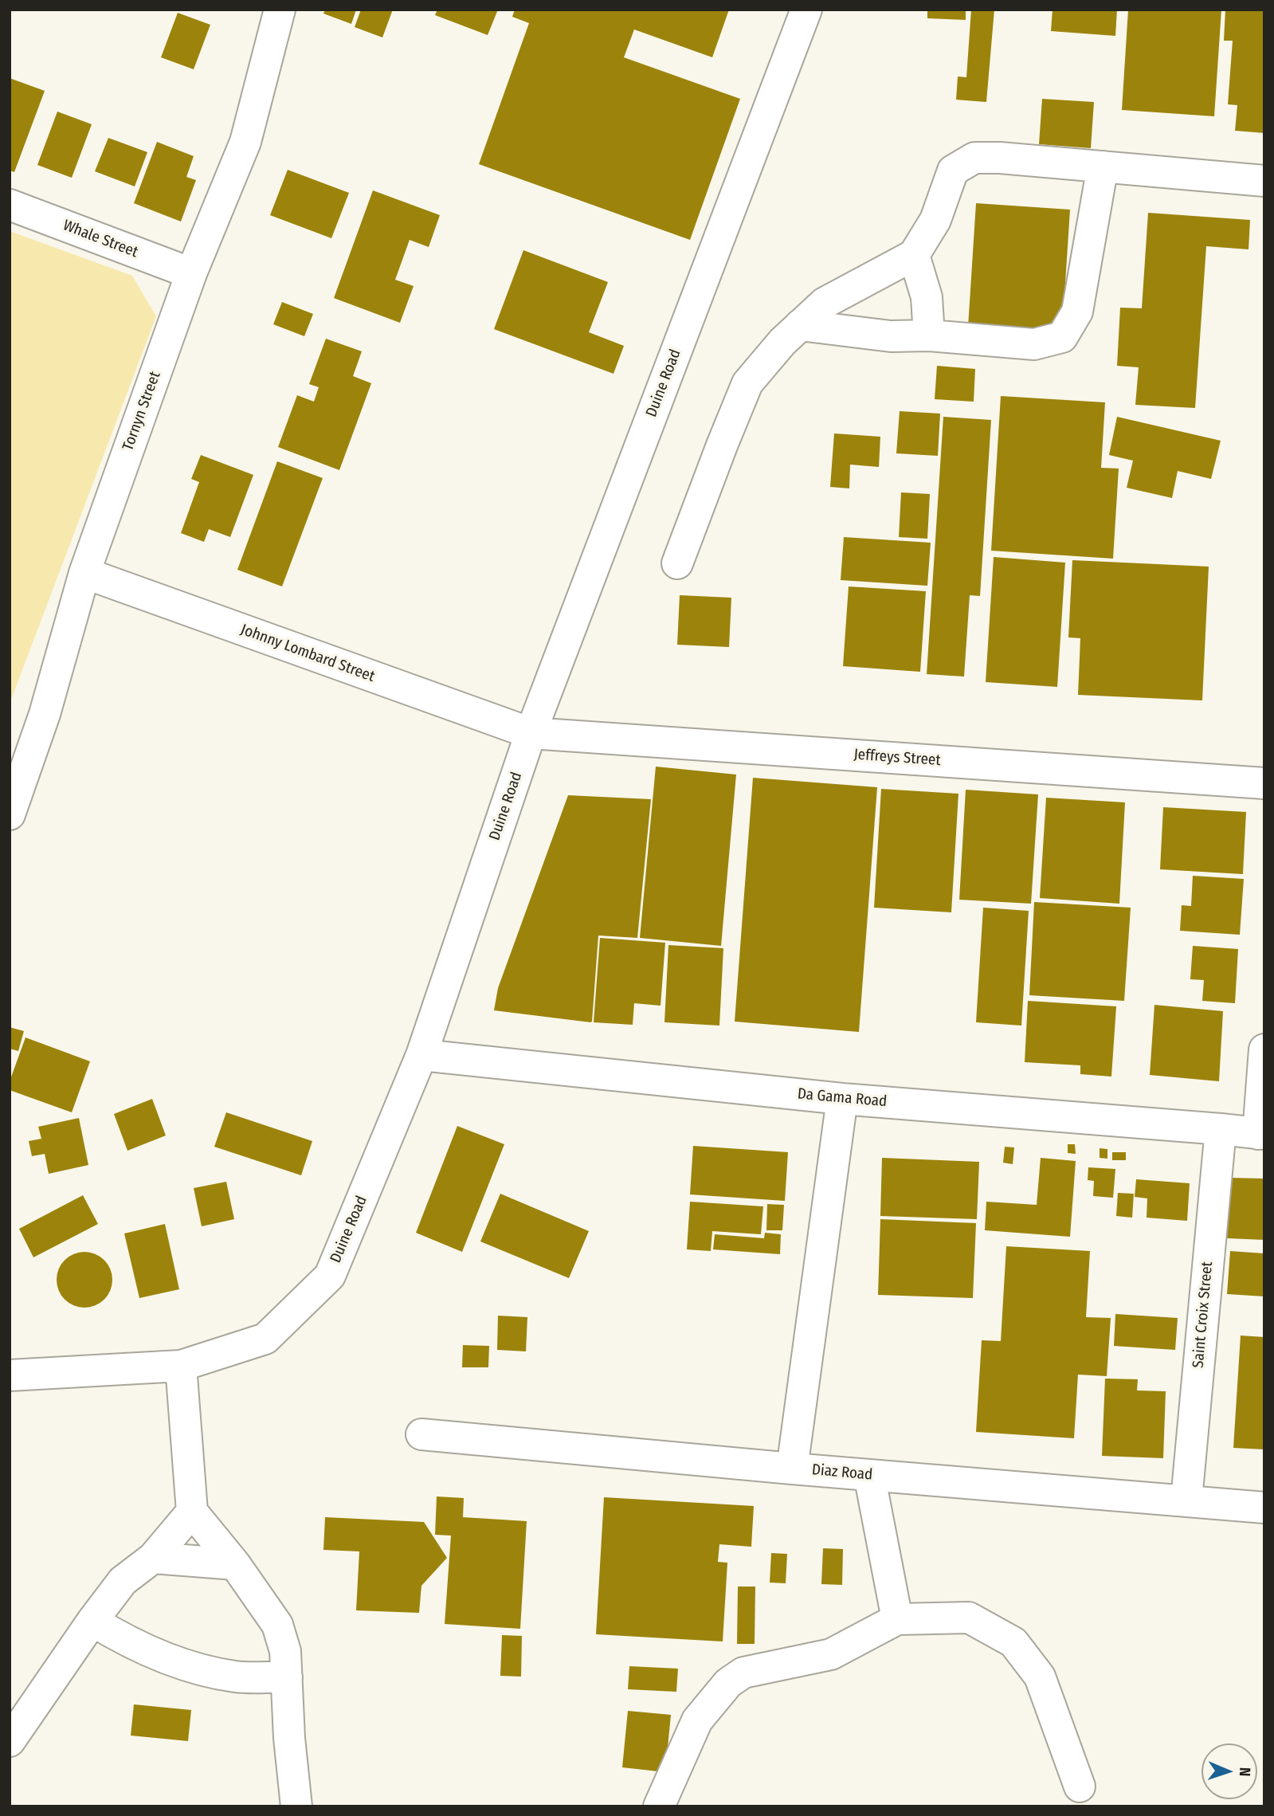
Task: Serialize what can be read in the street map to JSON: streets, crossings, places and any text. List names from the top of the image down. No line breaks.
{"streets":{"street":["Whale Street","Duine Road","Tornyn Street","Johnny Lombard Street","Jeffreys Street","Da Gama Road","Saint Croix Street","Diaz Road"]},"crossings":[["Whale Street","Tornyn Street"],["Duine Road","Johnny Lombard Street"],["Duine Road","Jeffreys Street"],["Duine Road","Da Gama Road"],["Tornyn Street","Johnny Lombard Street"],["Johnny Lombard Street","Jeffreys Street"],["Da Gama Road","Saint Croix Street"],["Saint Croix Street","Diaz Road"]],"north":"right"}
